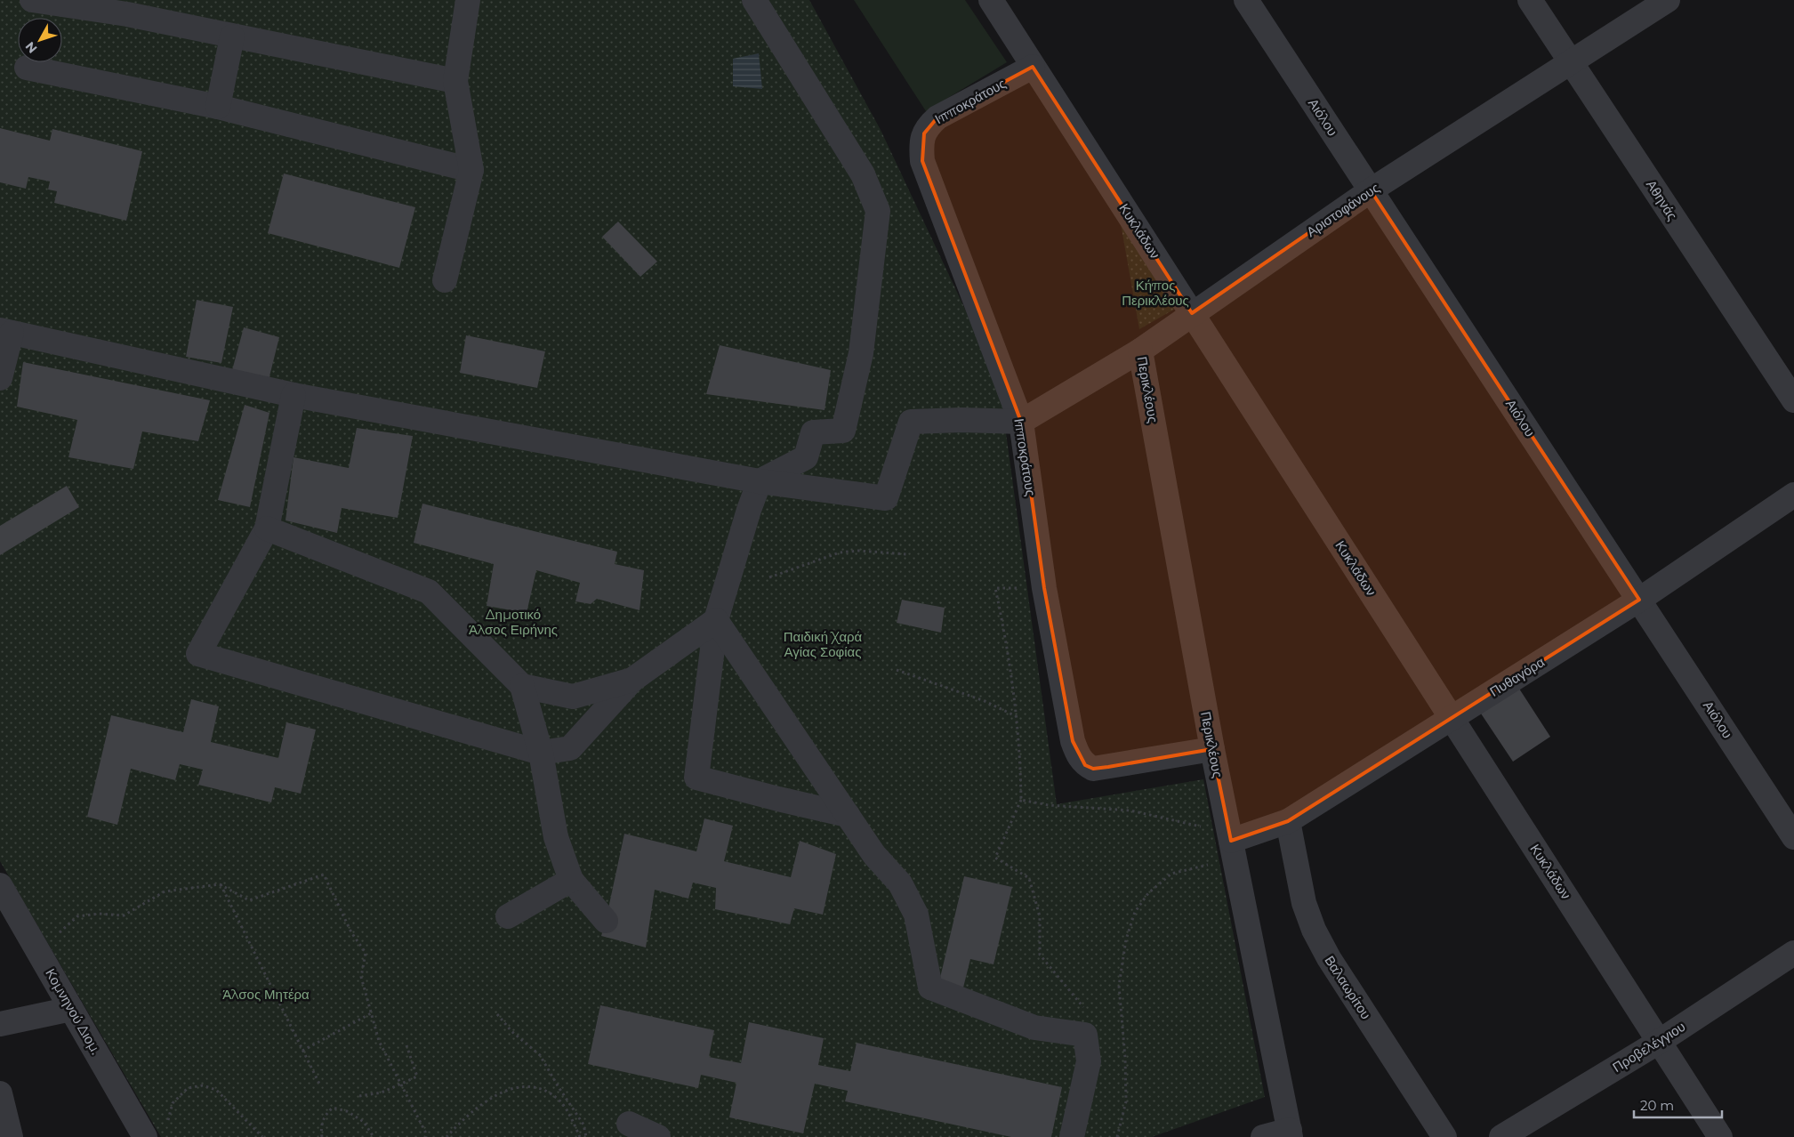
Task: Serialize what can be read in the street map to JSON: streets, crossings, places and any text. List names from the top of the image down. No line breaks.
{"streets":{"street":["Ιπποκράτους","Αιόλου","Αθηνάς","Αριστοφάνους","Κυκλάδων","Περικλέους","Πυθαγόρα","Βαλαωρίτου","Κομνηνού Διομ.","Προβελέγγιου"]},"crossings":[["Ιπποκράτους","Αριστοφάνους"],["Ιπποκράτους","Κυκλάδων"],["Ιπποκράτους","Περικλέους"],["Αιόλου","Αριστοφάνους"],["Αιόλου","Πυθαγόρα"],["Αθηνάς","Αριστοφάνους"],["Αριστοφάνους","Κυκλάδων"],["Αριστοφάνους","Περικλέους"],["Κυκλάδων","Πυθαγόρα"],["Κυκλάδων","Προβελέγγιου"],["Περικλέους","Πυθαγόρα"],["Πυθαγόρα","Βαλαωρίτου"]],"parks":["Κήπος Περικλέους","Δημοτικό Άλσος Ειρήνης","Παιδική Χαρά Αγίας Σοφίας","Άλσος Μητέρα"],"scale_bar":"20 m","north":"bottom left"}
